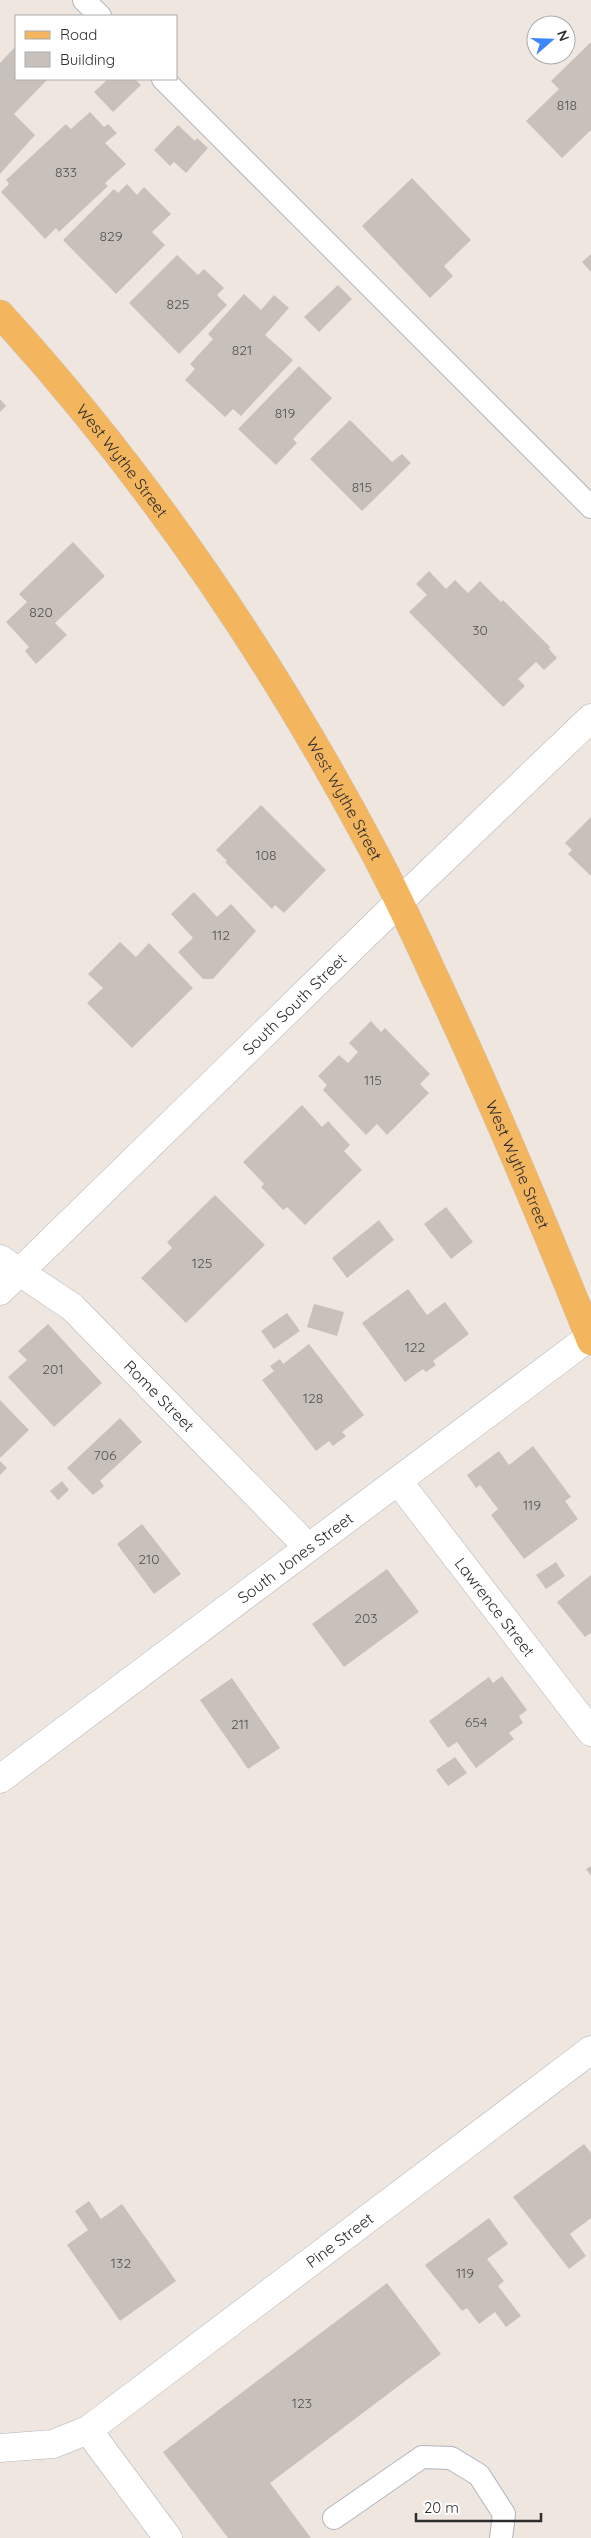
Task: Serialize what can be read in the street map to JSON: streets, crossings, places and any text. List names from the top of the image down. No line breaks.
{"streets":{"main road":["West Wythe Street"],"street":["South South Street","Rome Street","South Jones Street","Lawrence Street","Pine Street"]},"crossings":[["West Wythe Street","South South Street"],["West Wythe Street","South Jones Street"],["South South Street","Rome Street"],["Rome Street","South Jones Street"],["South Jones Street","Lawrence Street"]],"house_numbers":["818","833","829","825","821","819","815","820","30","108","112","115","125","122","201","128","706","119","210","203","654","211","132","119","123"],"legend":["Road","Building"],"scale_bar":"20 m","north":"right"}
